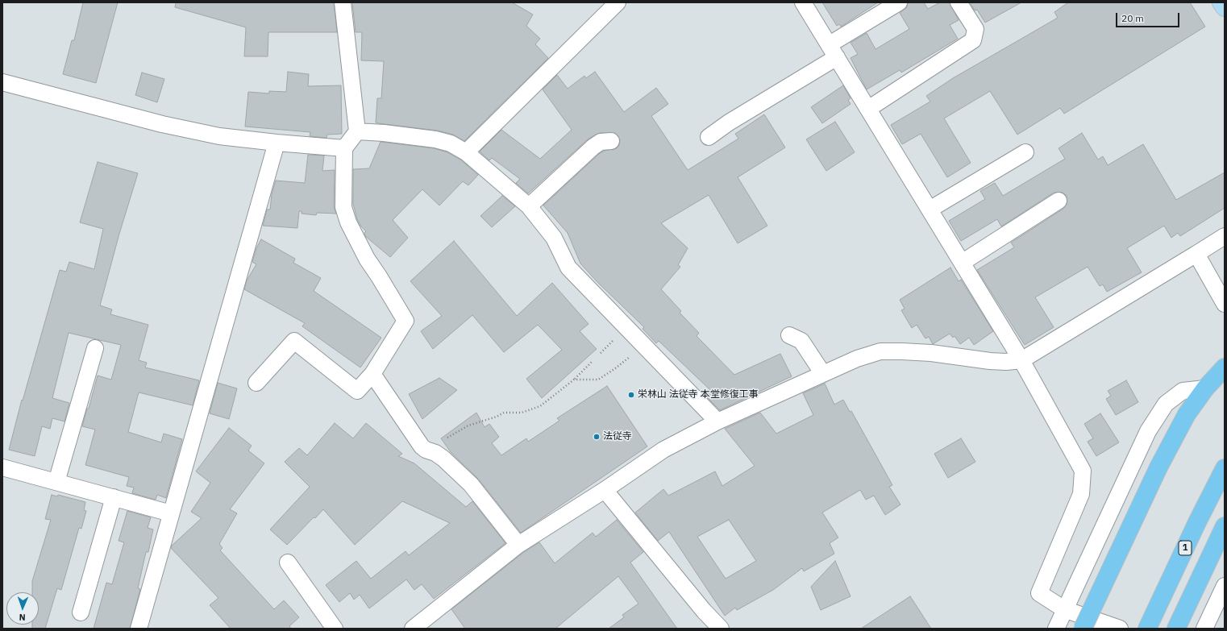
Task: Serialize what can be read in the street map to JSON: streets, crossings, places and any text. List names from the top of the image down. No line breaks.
{"streets":{"highway":["1"]},"places":["栄林山 法従寺 本堂修復工事","法従寺"],"scale_bar":"20 m","north":"bottom"}
